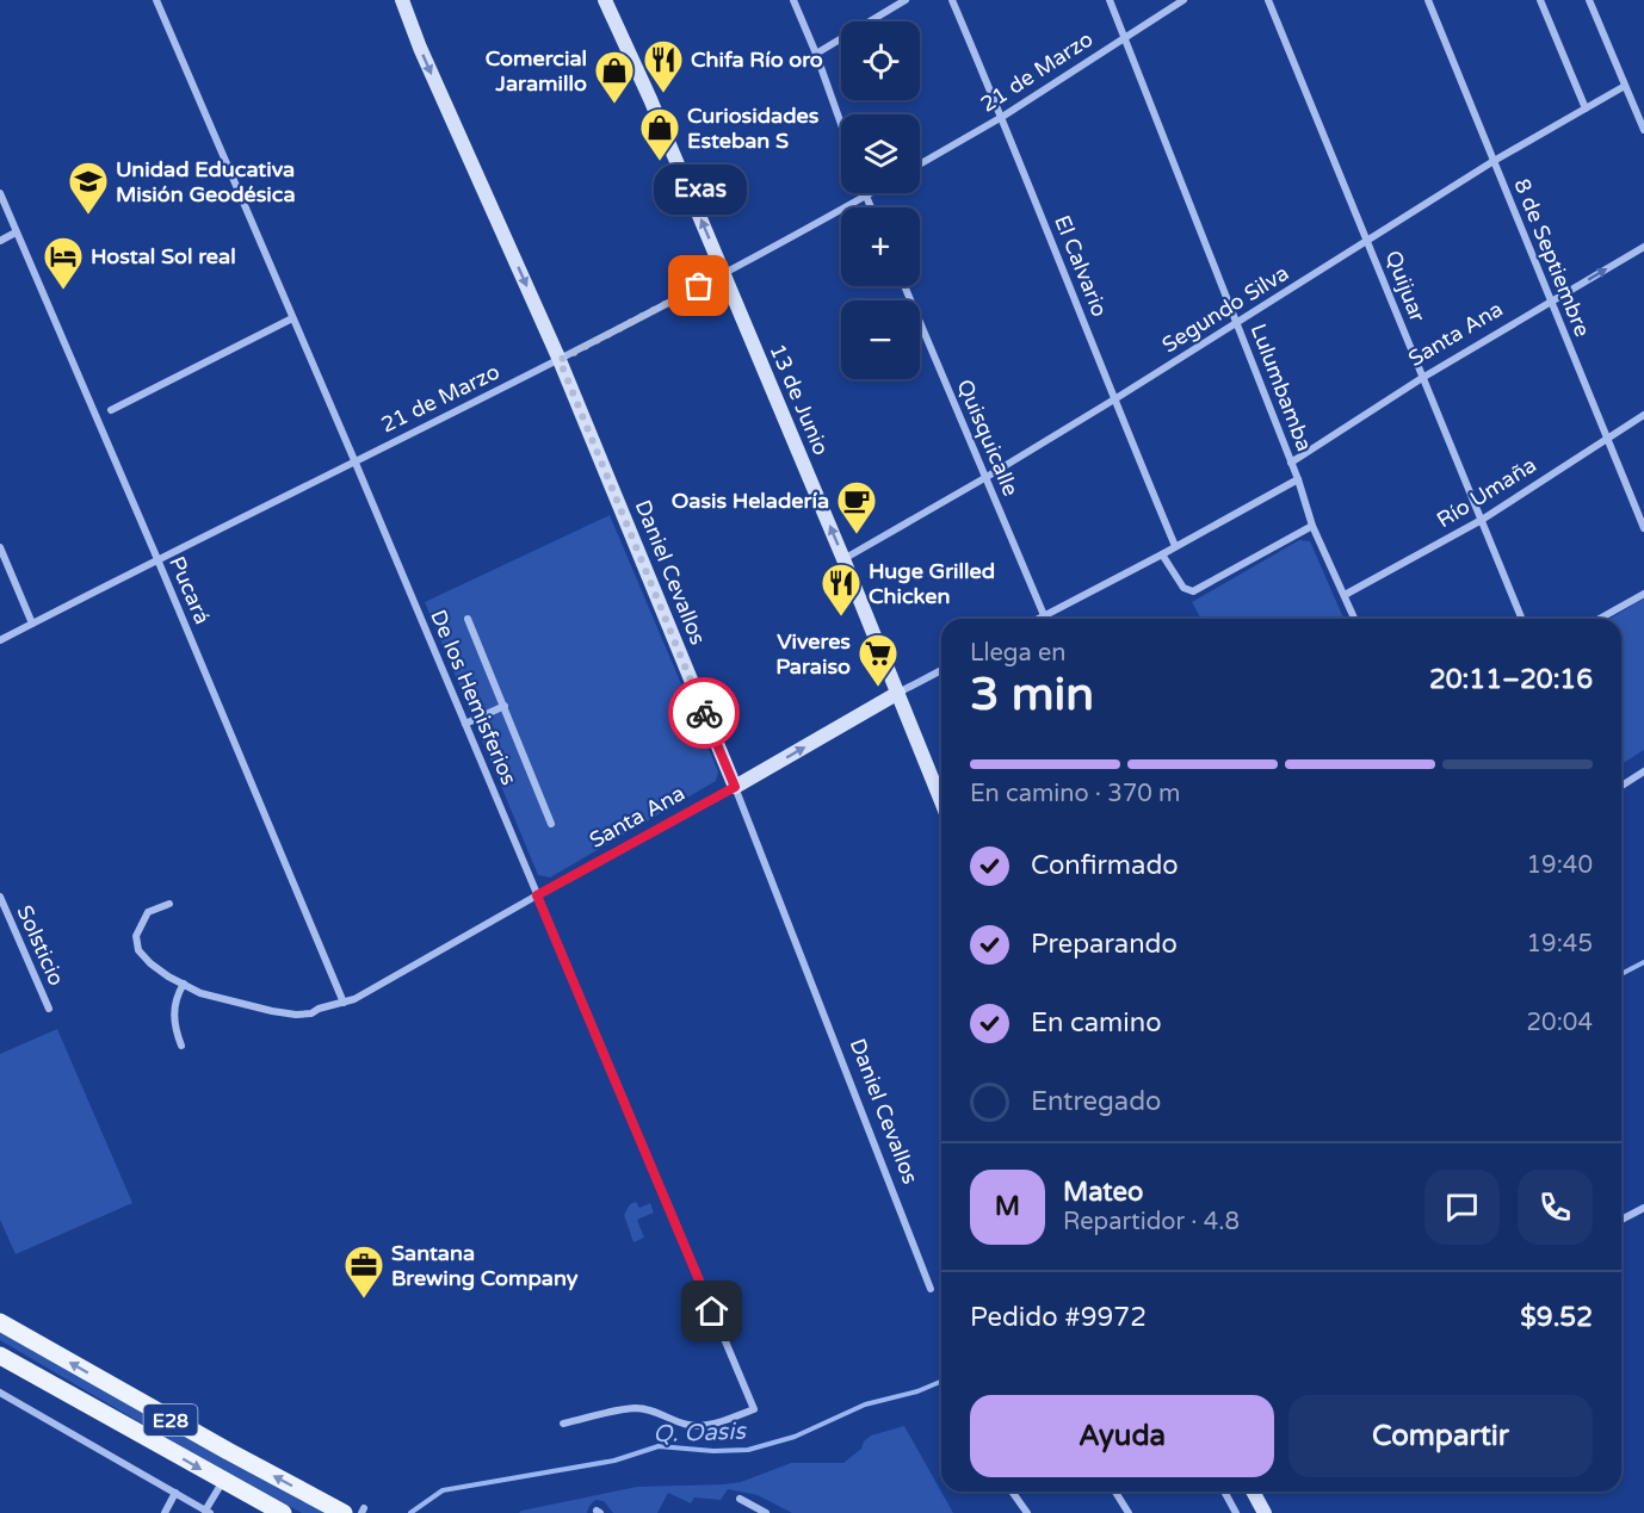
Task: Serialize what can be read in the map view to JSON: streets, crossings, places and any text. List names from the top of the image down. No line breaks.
{"streets":{"main road":["Santa Ana","13 de Junio","Daniel Cevallos","E28"],"street":["21 de Marzo","8 de Septiembre","El Calvario","Quijuar","Segundo Silva","Lulumbamba","Quisquicalle","Río Umaña","Pucará","De los Hemisferios","Solsticio"]},"crossings":[["21 de Marzo","El Calvario"],["21 de Marzo","Lulumbamba"],["21 de Marzo","13 de Junio"],["21 de Marzo","Daniel Cevallos"],["21 de Marzo","Pucará"],["21 de Marzo","De los Hemisferios"],["8 de Septiembre","Segundo Silva"],["8 de Septiembre","Santa Ana"],["8 de Septiembre","Río Umaña"],["El Calvario","Segundo Silva"],["Quijuar","Segundo Silva"],["Quijuar","Santa Ana"],["Quijuar","Río Umaña"],["Segundo Silva","Lulumbamba"],["Segundo Silva","13 de Junio"],["Segundo Silva","Quisquicalle"],["Santa Ana","Lulumbamba"],["Santa Ana","13 de Junio"],["Santa Ana","Daniel Cevallos"],["Santa Ana","Pucará"],["Santa Ana","De los Hemisferios"],["Lulumbamba","Río Umaña"]],"one_way":["13 de Junio"],"water":["Q. Oasis"],"places":{"restaurant":["Chifa Río oro","Huge Grilled Chicken"],"shop":["Comercial Jaramillo","Curiosidades Esteban S"],"school or university":["Unidad Educativa Misión Geodésica"],"other":["Exas"],"hotel":["Hostal Sol real"],"cafe":["Oasis Heladería"],"supermarket":["Viveres Paraiso"],"office":["Santana Brewing Company"]},"page":{"map_buttons":["+","−"],"bubble":"Exas","heading":["3 min","Llega en","20:11–20:16"],"panel":["Mateo","Repartidor · 4.8","Pedido #9972","$9.52"],"bar":"En camino · 370 m","list":[["Confirmado","19:40"],["Preparando","19:45"],["En camino","20:04"],"Entregado"],"round":"M","buttons":["Ayuda","Compartir"]}}
